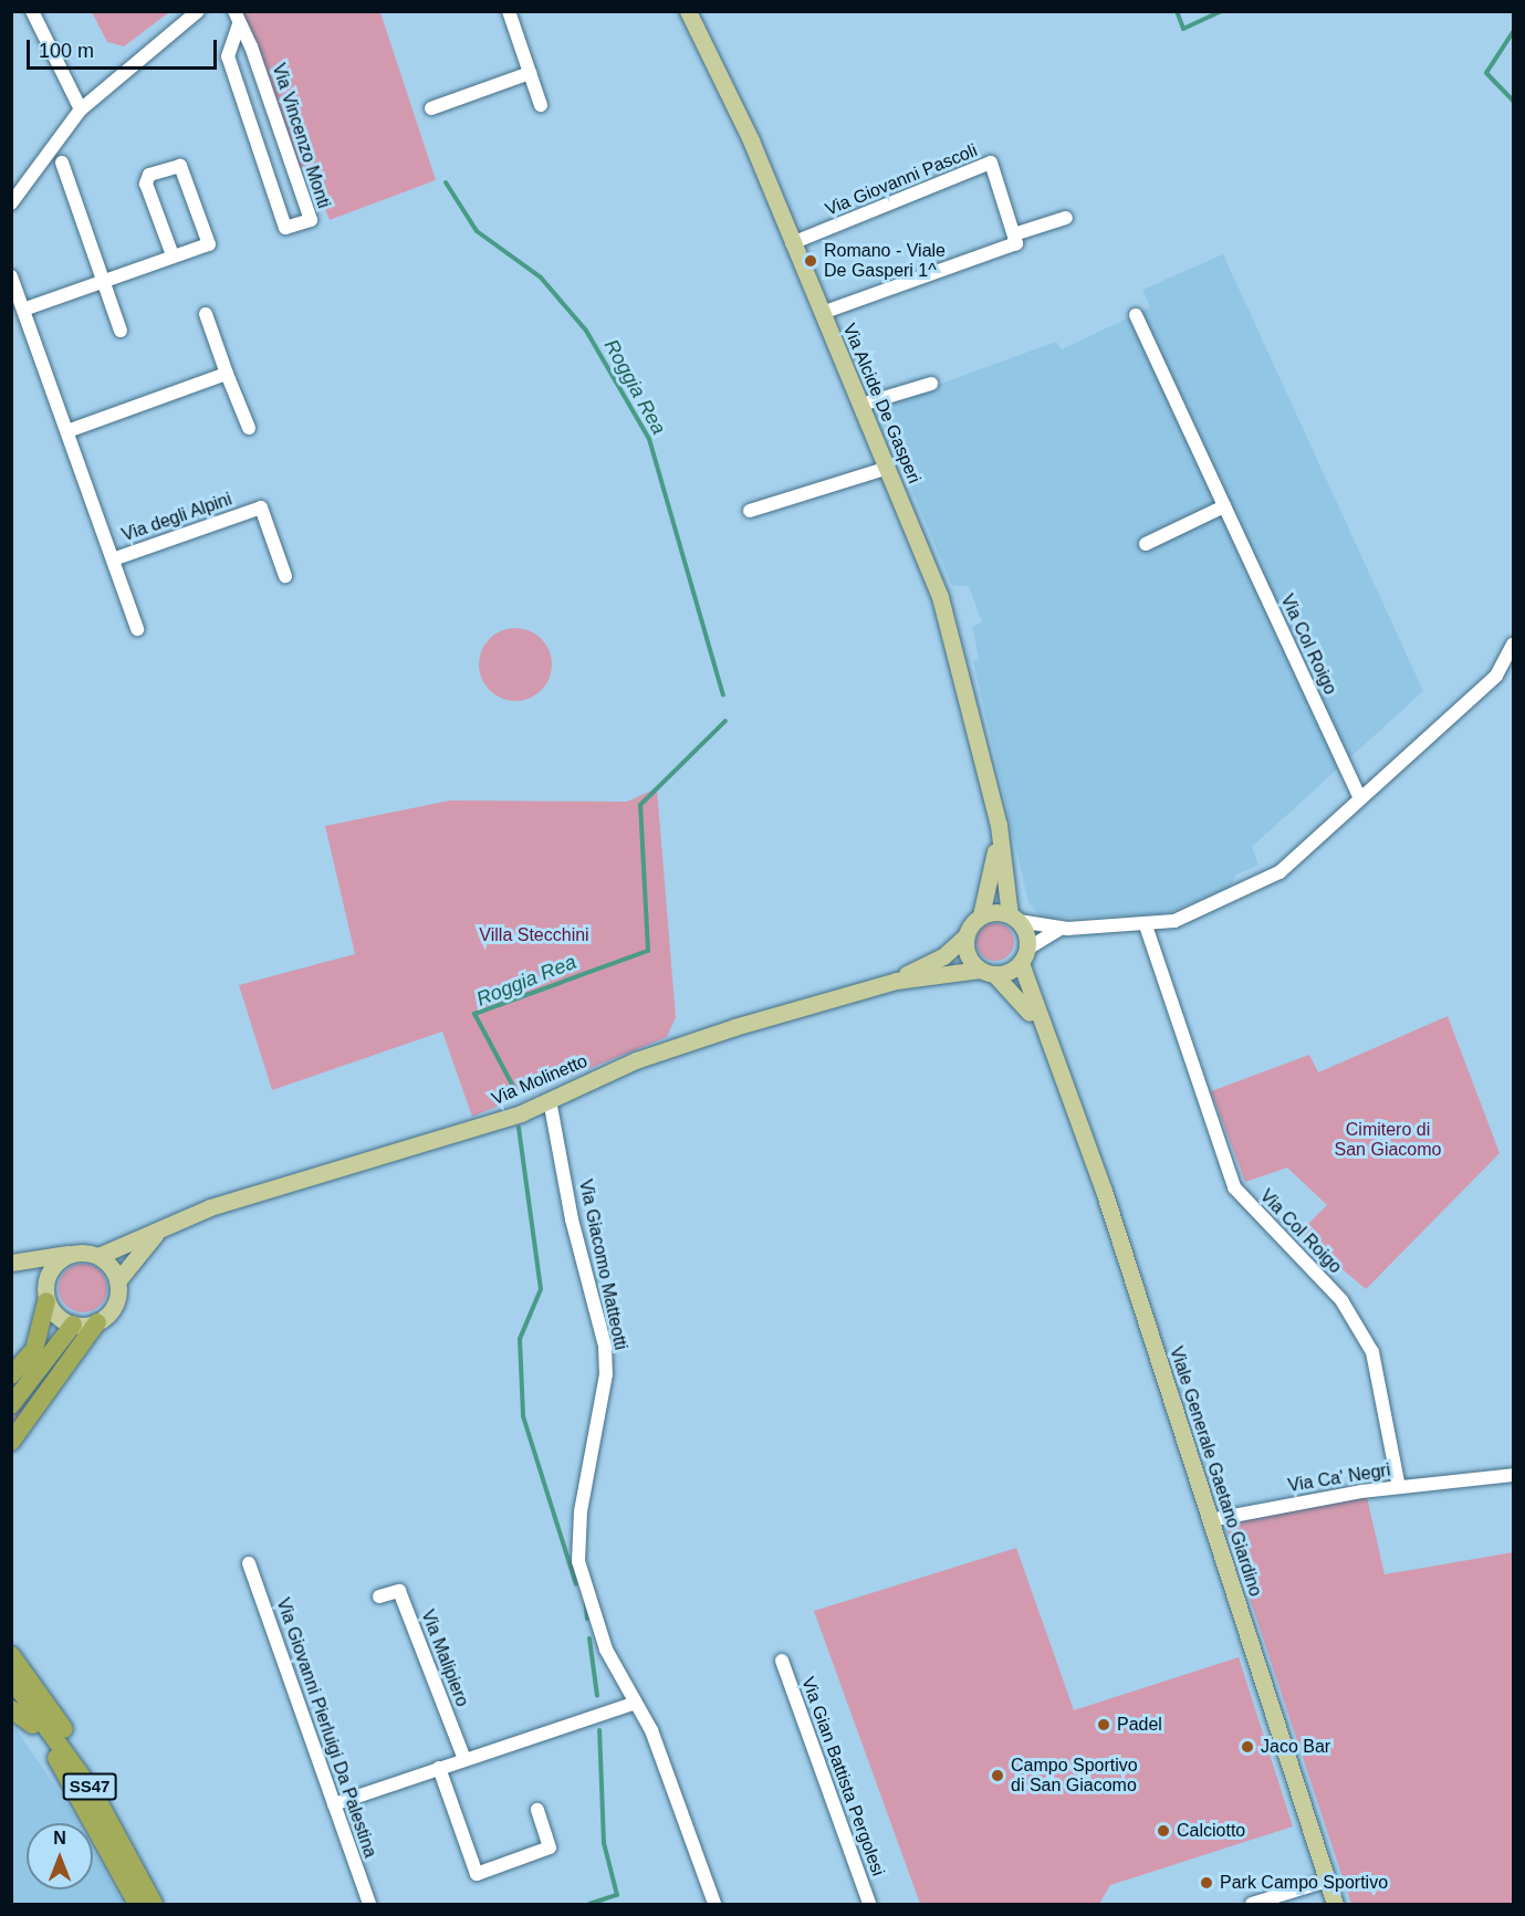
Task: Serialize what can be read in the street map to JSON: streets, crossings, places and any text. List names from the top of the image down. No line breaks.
{"streets":{"highway":["SS47"],"main road":["Via Alcide De Gasperi","Via Molinetto","Viale Generale Gaetano Giardino"],"street":["Via Vincenzo Monti","Via Giovanni Pascoli","Via degli Alpini","Via Col Roigo","Via Giacomo Matteotti","Via Ca' Negri","Via Malipiero","Via Giovanni Pierluigi Da Palestina","Via Gian Battista Pergolesi"]},"crossings":[["Via Giovanni Pascoli","Via Alcide De Gasperi"],["Via Alcide De Gasperi","Via Molinetto"],["Via Alcide De Gasperi","Viale Generale Gaetano Giardino"],["Via Col Roigo","Via Ca' Negri"],["Via Molinetto","Via Giacomo Matteotti"],["Via Molinetto","Viale Generale Gaetano Giardino"],["Viale Generale Gaetano Giardino","Via Ca' Negri"]],"water":["Roggia Rea"],"parks":["Villa Stecchini","Cimitero di San Giacomo"],"places":["Romano - Viale De Gasperi 1^","Padel","Jaco Bar","Campo Sportivo di San Giacomo","Calciotto","Park Campo Sportivo"],"scale_bar":"100 m","north":"top"}
